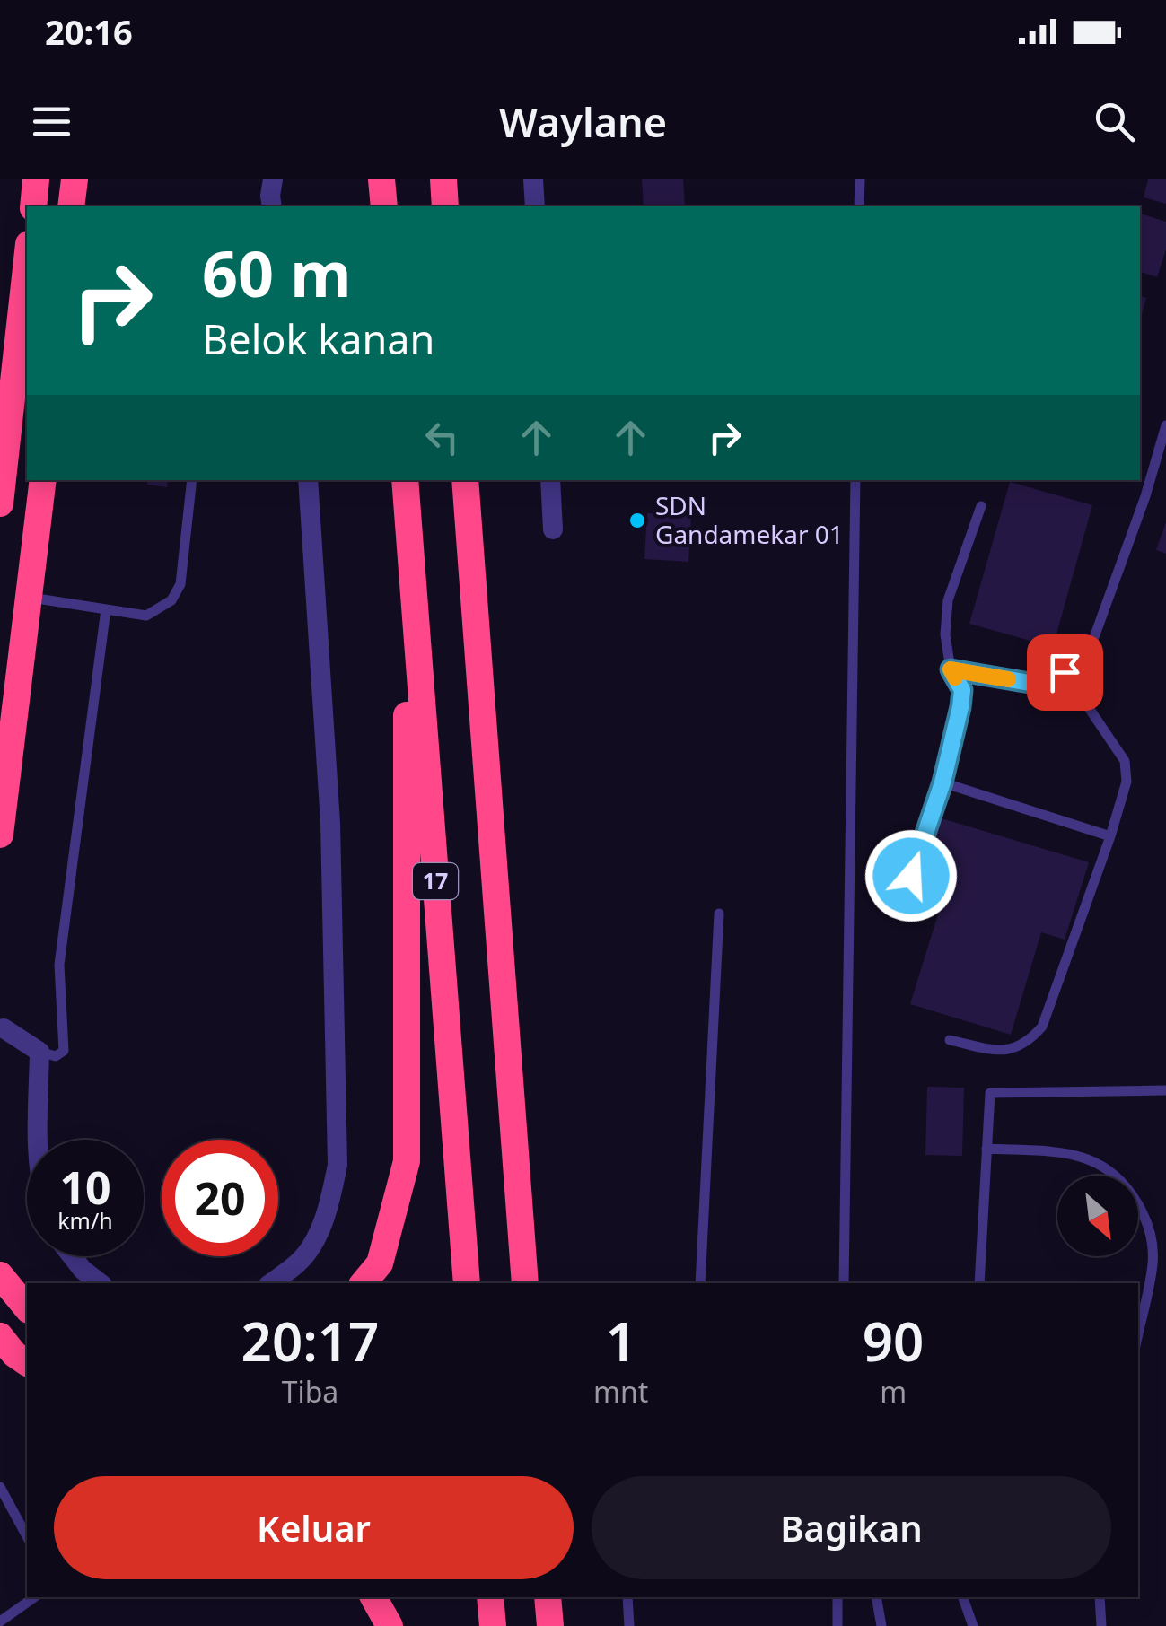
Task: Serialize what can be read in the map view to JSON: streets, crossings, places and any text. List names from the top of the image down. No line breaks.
{"streets":{"highway":["17"]},"places":["SDN Gandamekar 01"],"north":"bottom right","page":{"status":"20:16","header":"Waylane","turn":["60 m","Belok kanan"],"speed":"10 km/h","limit":"20","eta":["20:17","Tiba","1","mnt","90","m"],"buttons":["Keluar","Bagikan"]}}
